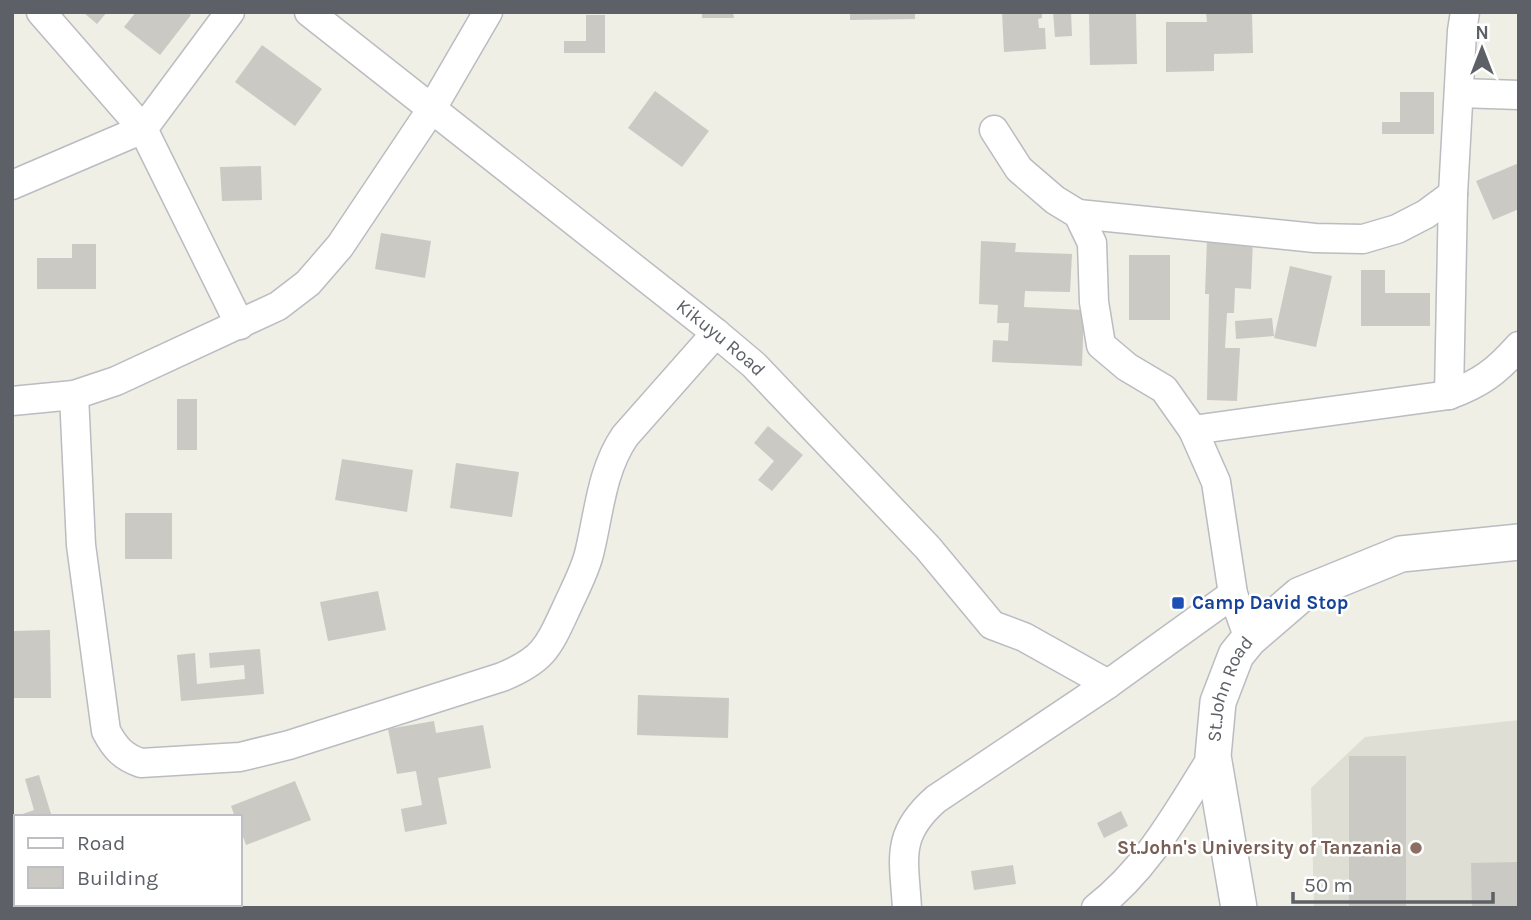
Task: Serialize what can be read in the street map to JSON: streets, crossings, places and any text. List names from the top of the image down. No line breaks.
{"streets":{"street":["Kikuyu Road","St.John Road"]},"places":{"transit":["Camp David Stop"],"other":["St.John's University of Tanzania"]},"legend":["Road","Building"],"scale_bar":"50 m","north":"top"}
